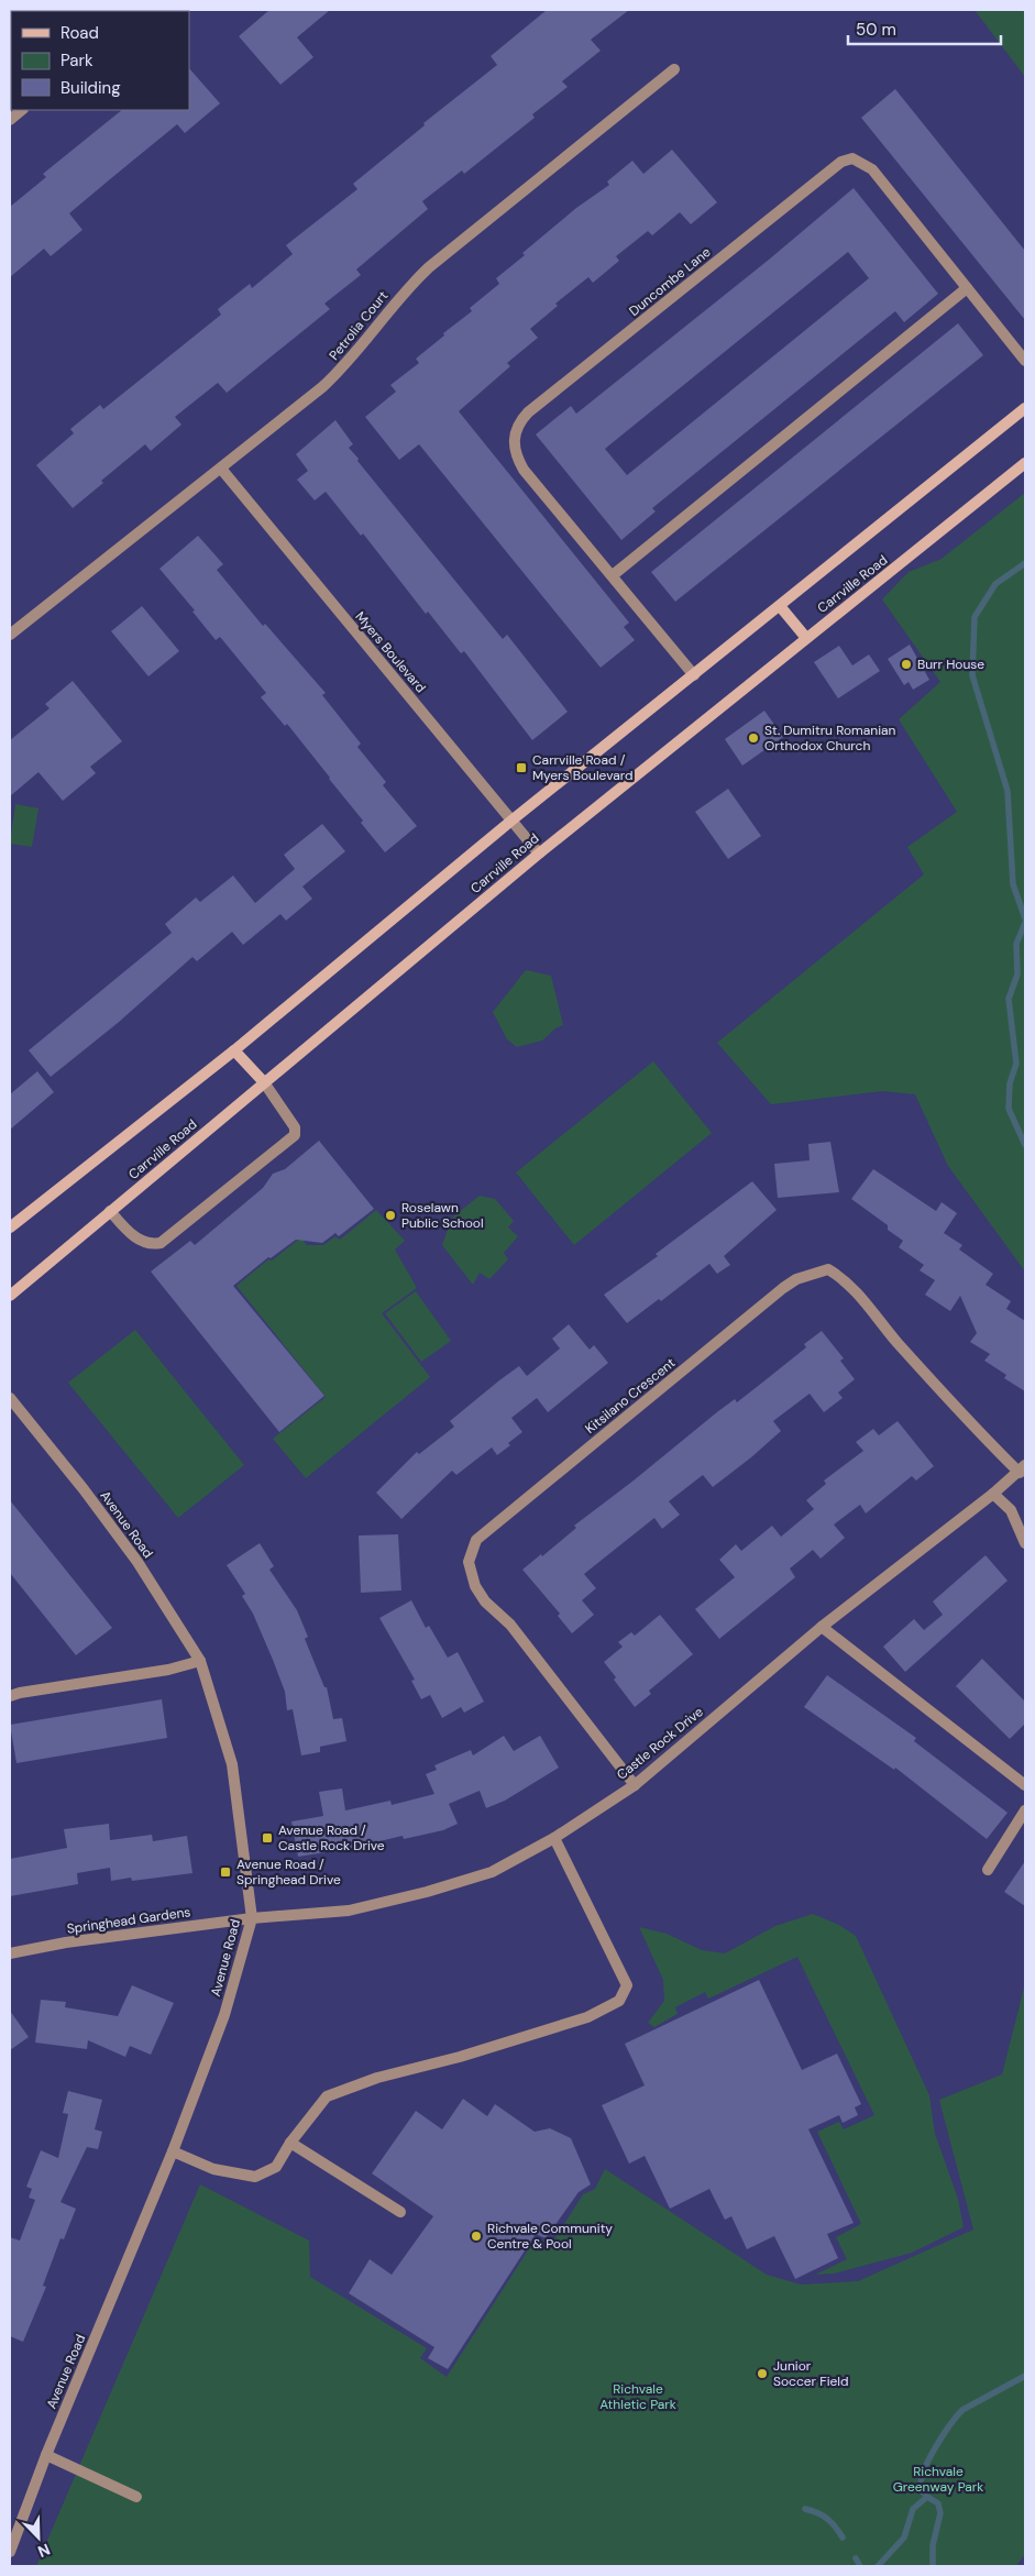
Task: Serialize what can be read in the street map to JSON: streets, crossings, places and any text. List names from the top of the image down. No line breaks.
{"streets":{"main road":["Carrville Road"],"street":["Duncombe Lane","Petrolia Court","Myers Boulevard","Kitsilano Crescent","Avenue Road","Castle Rock Drive","Springhead Gardens"]},"crossings":[["Duncombe Lane","Carrville Road"],["Petrolia Court","Myers Boulevard"],["Carrville Road","Myers Boulevard"],["Kitsilano Crescent","Castle Rock Drive"],["Avenue Road","Castle Rock Drive"],["Avenue Road","Springhead Gardens"],["Castle Rock Drive","Springhead Gardens"]],"parks":["Richvale Athletic Park","Richvale Greenway Park"],"places":{"other":["Burr House","St. Dumitru Romanian Orthodox Church","Roselawn Public School","Richvale Community Centre & Pool","Junior Soccer Field"],"transit":["Carrville Road / Myers Boulevard","Avenue Road / Castle Rock Drive","Avenue Road / Springhead Drive"]},"legend":["Road","Park","Building"],"scale_bar":"50 m","north":"bottom right"}
